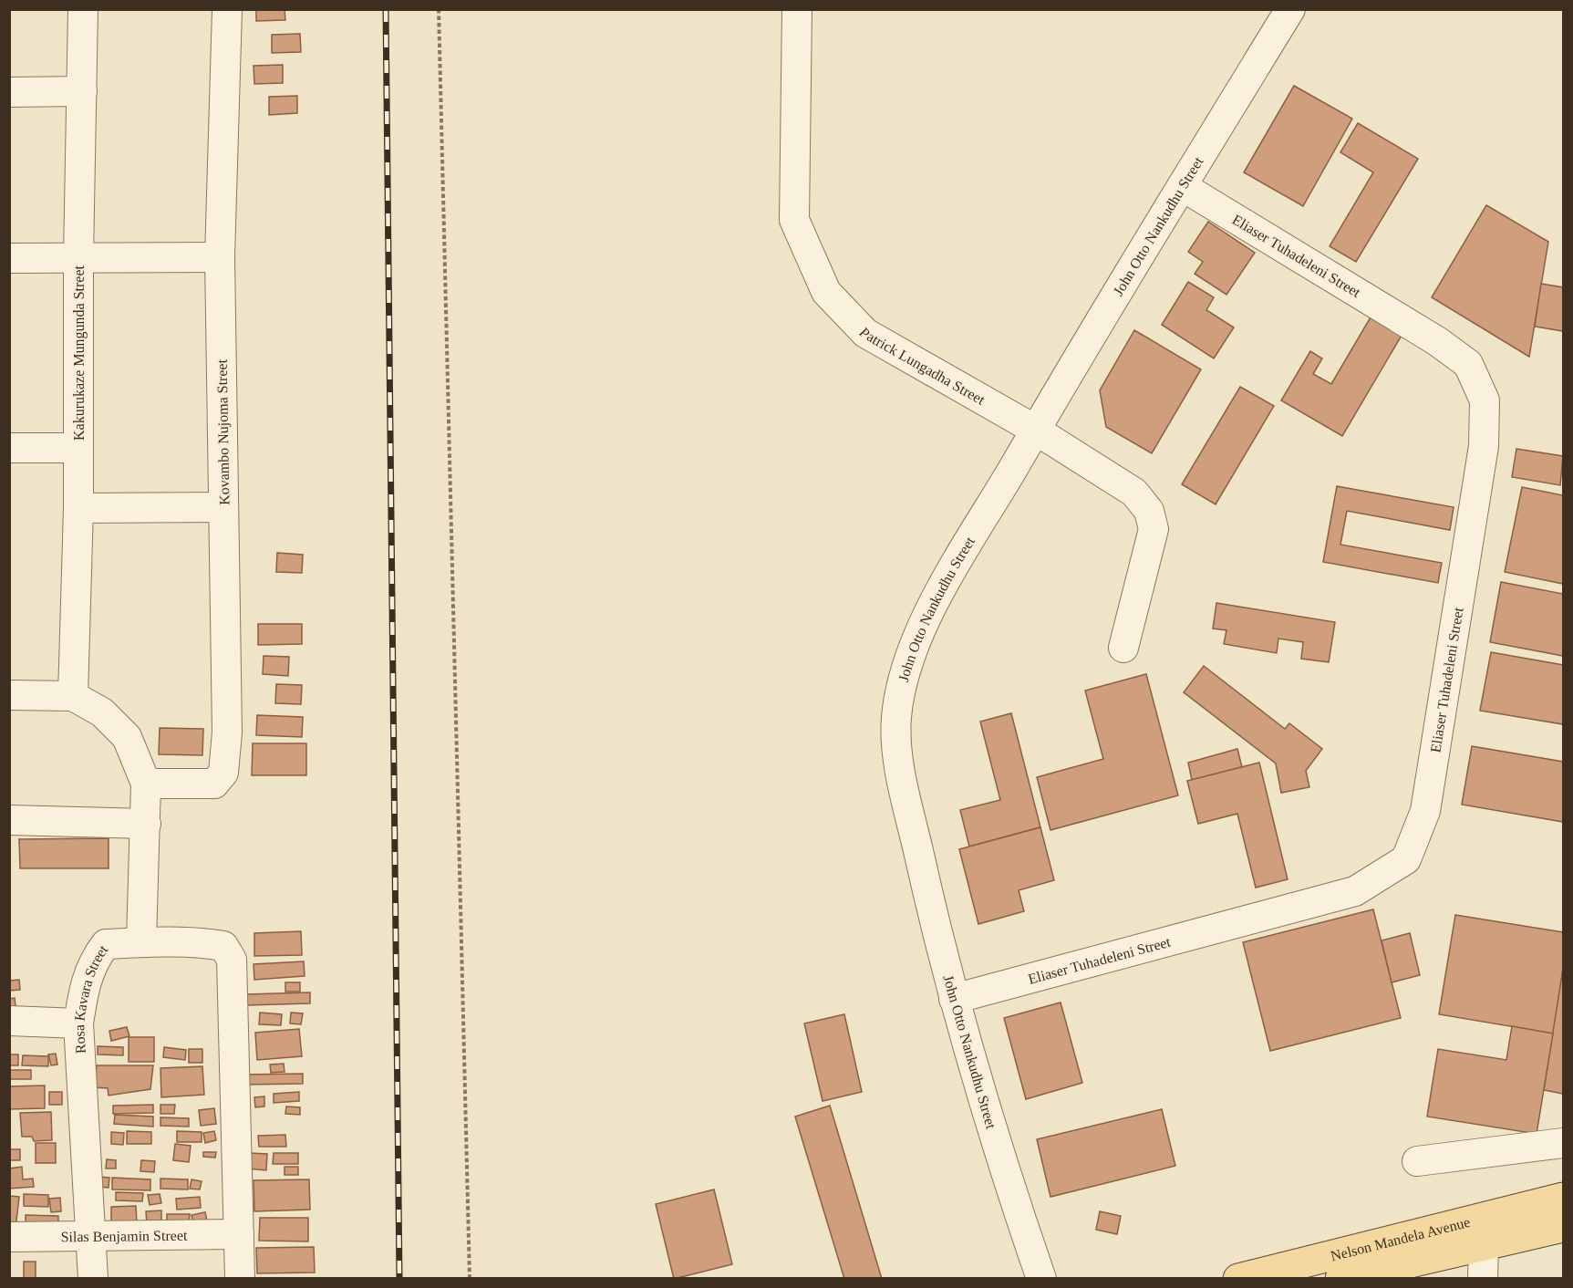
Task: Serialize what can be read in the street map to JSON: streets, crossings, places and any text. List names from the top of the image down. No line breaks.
{"streets":{"main road":["Nelson Mandela Avenue"],"street":["John Otto Nankudhu Street","Eliaser Tuhadeleni Street","Kakurukaze Mungunda Street","Patrick Lungadha Street","Kovambo Nujoma Street","Rosa Kavara Street","Silas Benjamin Street"]},"crossings":[["John Otto Nankudhu Street","Eliaser Tuhadeleni Street"],["John Otto Nankudhu Street","Patrick Lungadha Street"],["Rosa Kavara Street","Silas Benjamin Street"]]}
